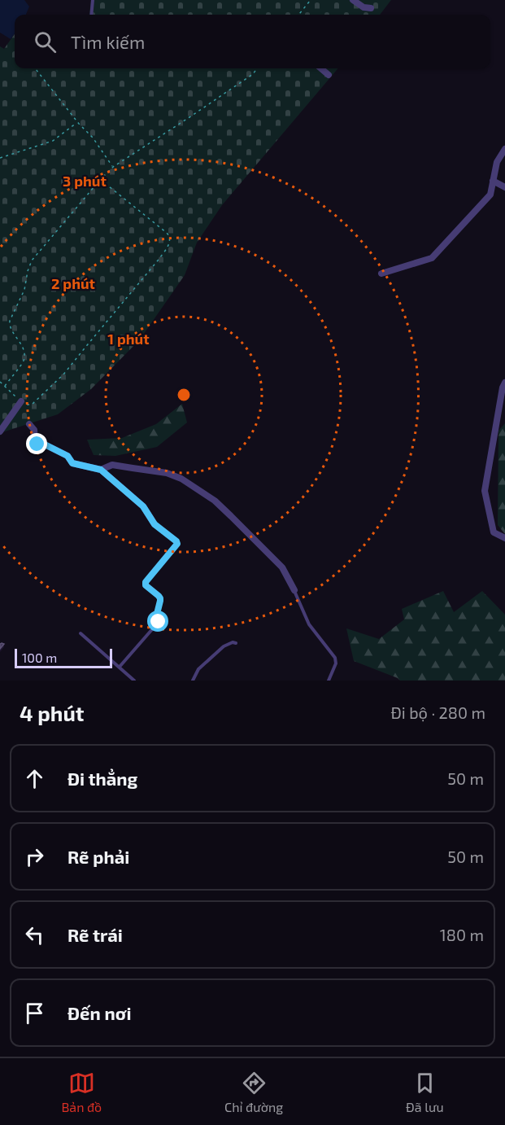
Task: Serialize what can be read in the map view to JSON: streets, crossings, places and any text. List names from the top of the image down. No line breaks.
{"scale_bar":"100 m","page":{"search":"Tìm kiếm","scale":"100 m","heading":["4 phút","Đi bộ · 280 m"],"list":[["Đi thẳng","50 m"],["Rẽ phải","50 m"],["Rẽ trái","180 m"],"Đến nơi"],"nav":["Bản đồ","Chỉ đường","Đã lưu"]},"rings":["3 phút","2 phút","1 phút"]}
